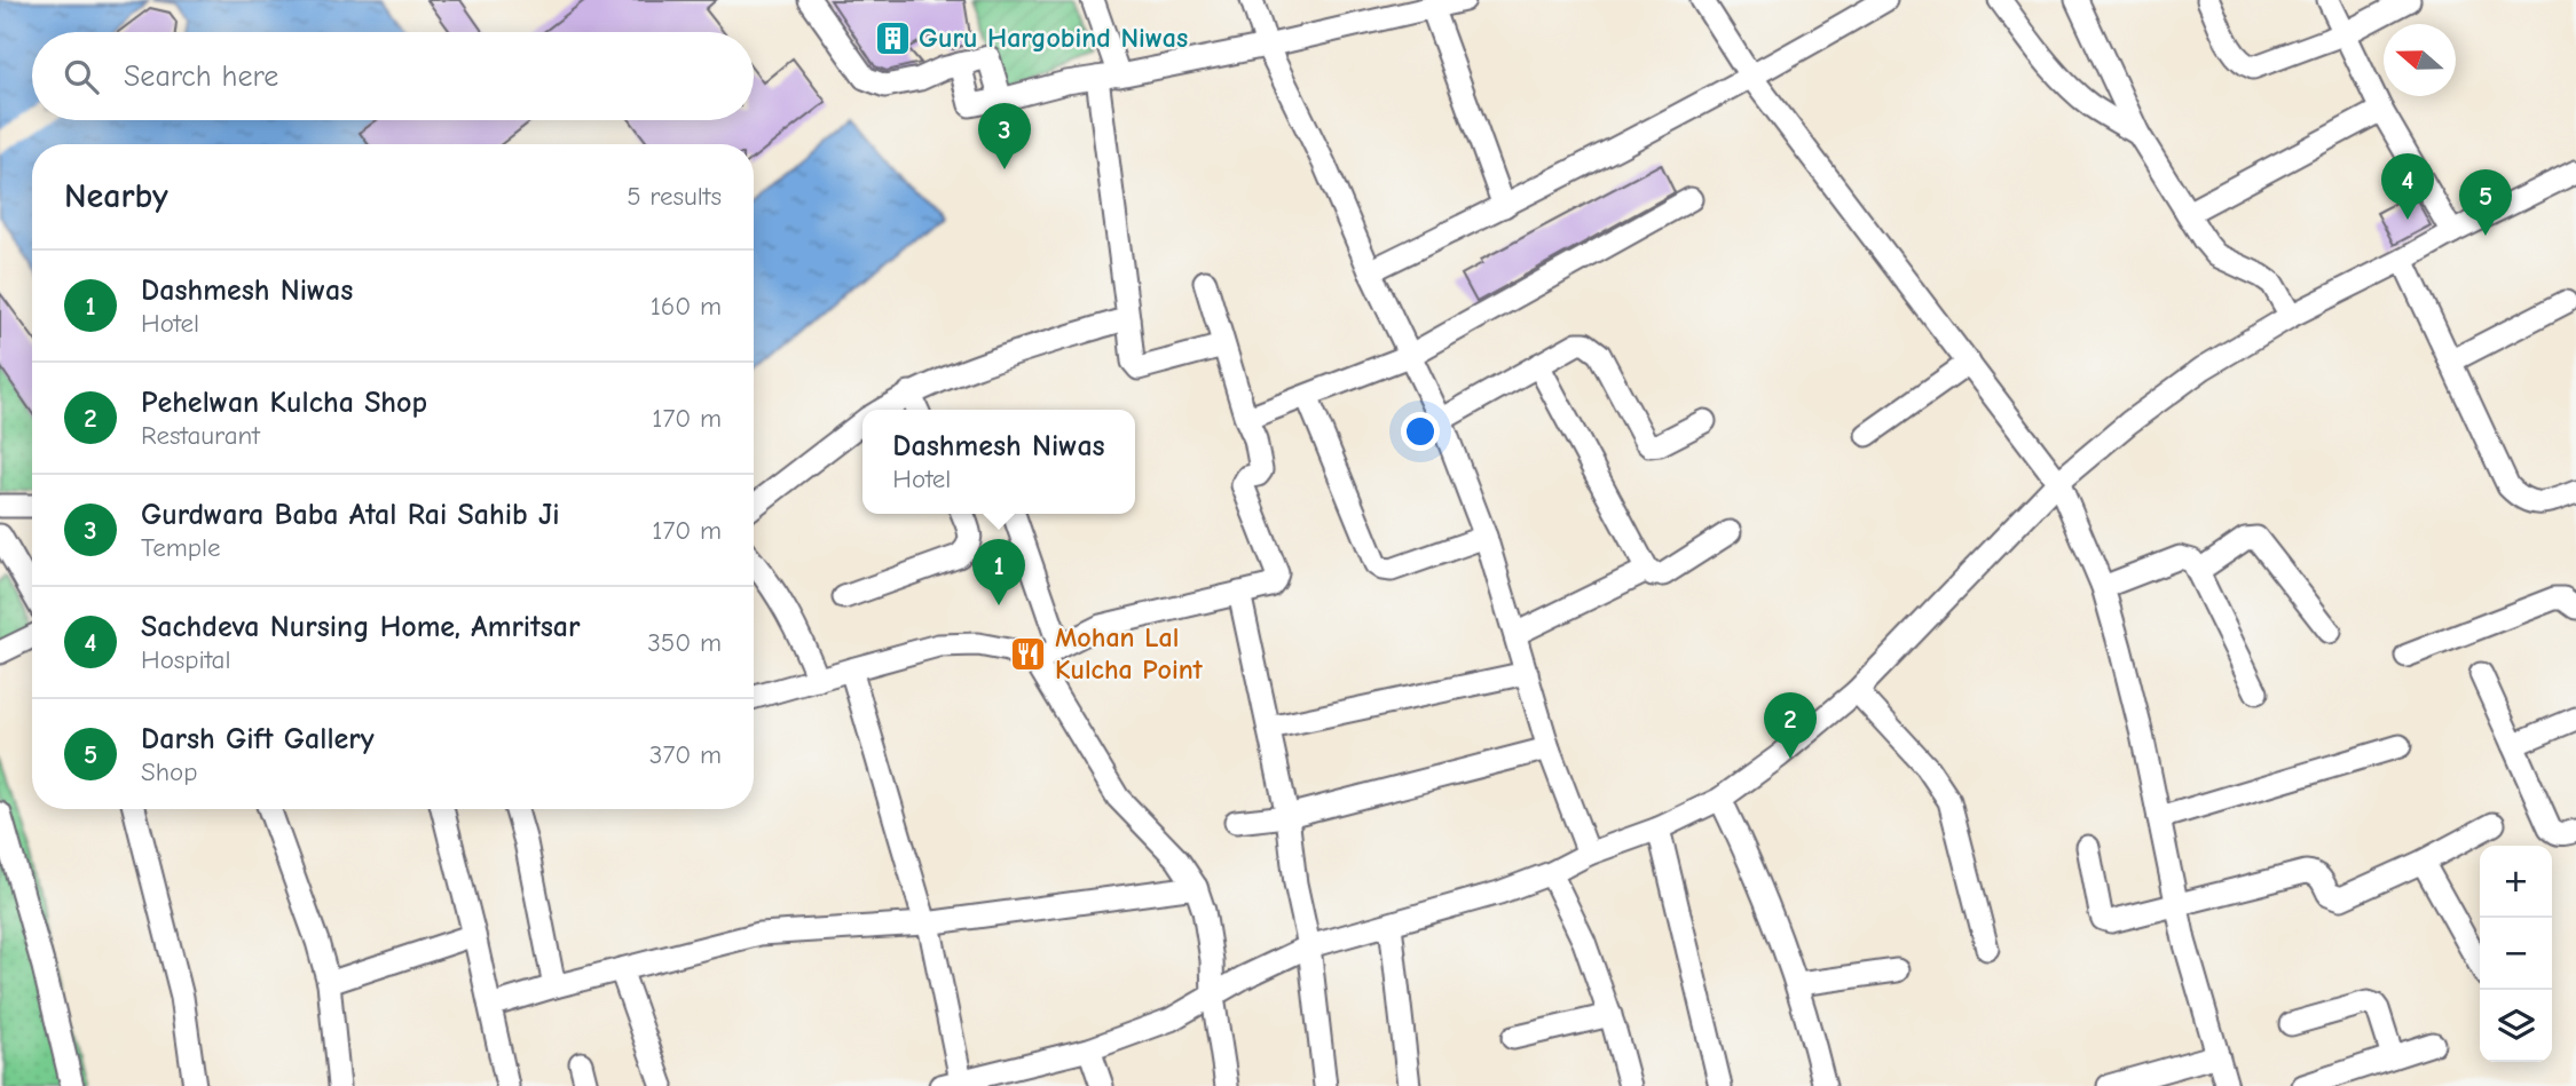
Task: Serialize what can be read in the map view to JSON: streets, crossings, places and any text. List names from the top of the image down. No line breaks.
{"places":{"building":["Guru Hargobind Niwas"],"restaurant":["Mohan Lal Kulcha Point"]},"north":"left","page":{"search":"Search here","pins":["3","4","5","1","2"],"heading":["Nearby","5 results"],"list":[{"mark":"1","name":"Dashmesh Niwas","note":"Hotel","value":"160 m"},{"mark":"2","name":"Pehelwan Kulcha Shop","note":"Restaurant","value":"170 m"},{"mark":"3","name":"Gurdwara Baba Atal Rai Sahib Ji","note":"Temple","value":"170 m"},{"mark":"4","name":"Sachdeva Nursing Home, Amritsar","note":"Hospital","value":"350 m"},{"mark":"5","name":"Darsh Gift Gallery","note":"Shop","value":"370 m"}],"popup":["Dashmesh Niwas","Hotel"],"map_buttons":["+","−"]}}
